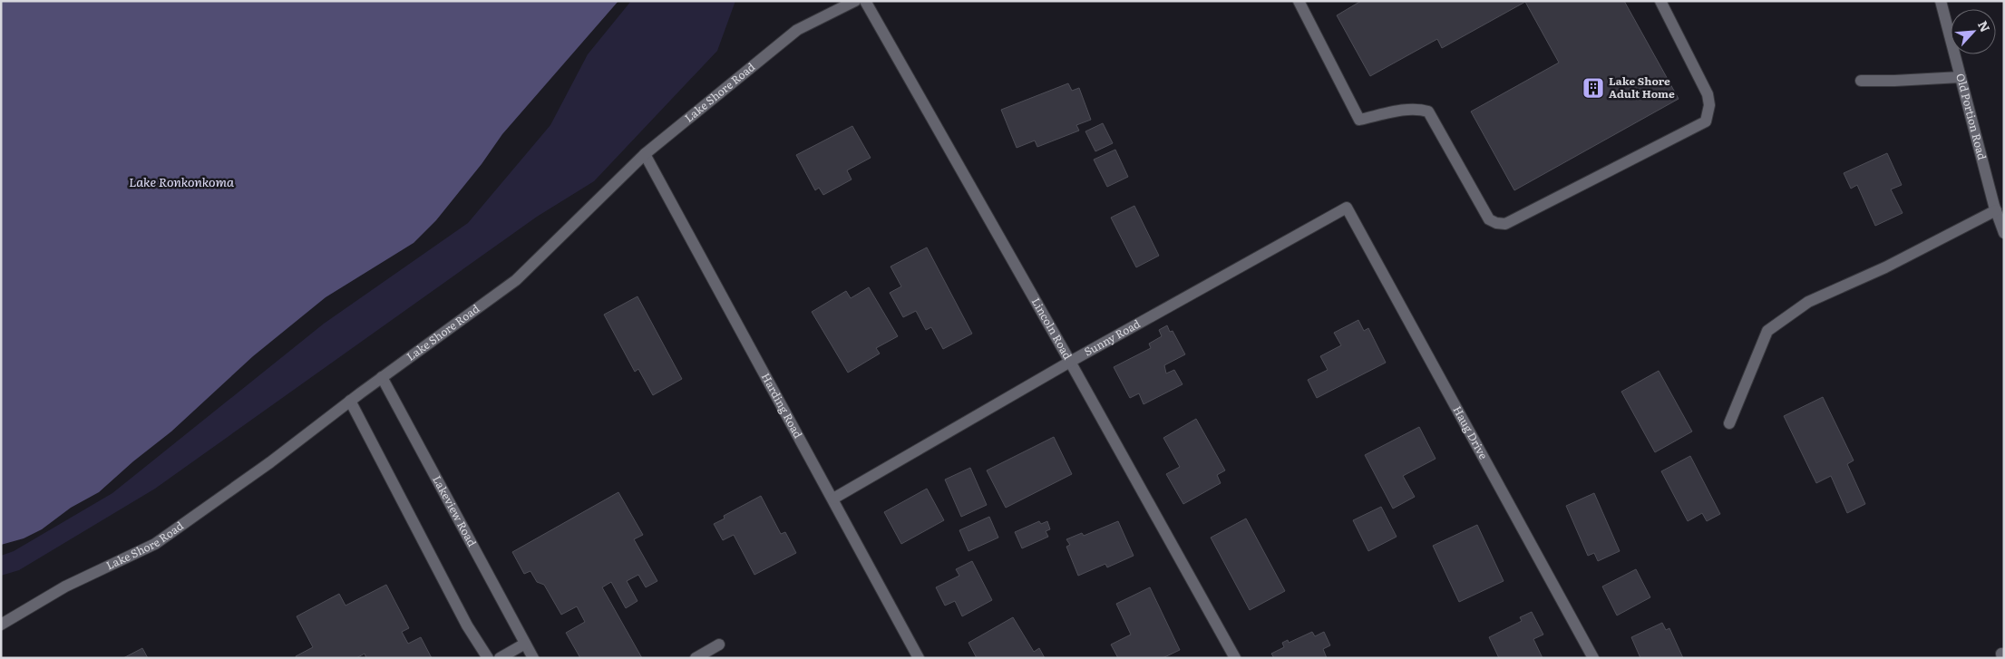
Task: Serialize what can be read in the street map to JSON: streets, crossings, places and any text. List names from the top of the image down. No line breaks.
{"streets":{"street":["Lake Shore Road","Old Portion Road","Lincoln Road","Sunny Road","Harding Road","Haug Drive","Lakeview Road"]},"crossings":[["Lake Shore Road","Harding Road"],["Lake Shore Road","Lakeview Road"],["Lincoln Road","Sunny Road"],["Sunny Road","Harding Road"],["Sunny Road","Haug Drive"]],"water":["Lake Ronkonkoma"],"places":{"building":["Lake Shore Adult Home"]},"north":"top right"}
